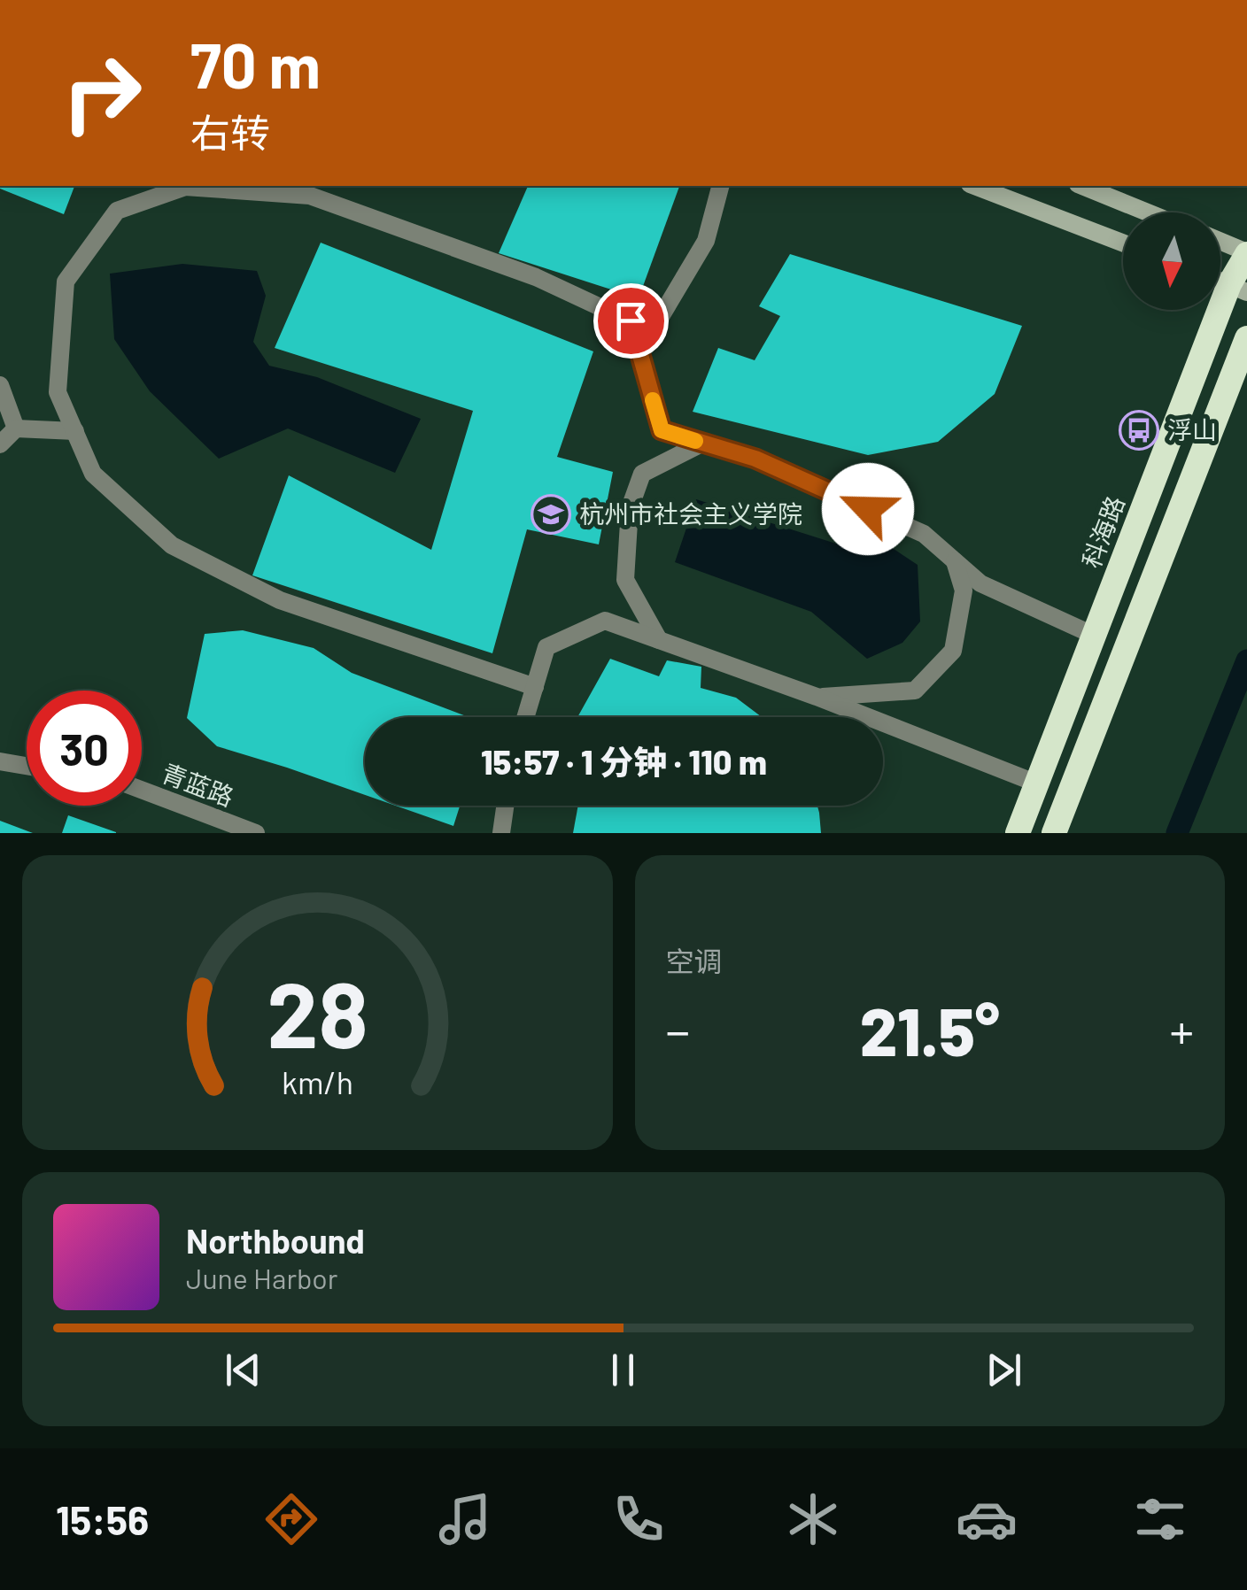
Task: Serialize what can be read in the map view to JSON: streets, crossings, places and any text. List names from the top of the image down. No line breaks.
{"streets":{"highway":["科海路"],"street":["青蓝路"]},"places":{"bus stop":["浮山"],"school or university":["杭州市社会主义学院"]},"north":"bottom","page":{"turn":["70 m","右转"],"limit":"30","trip":"15:57 · 1 分钟 · 110 m","tile":"空调","heat":["−","21.5°","+"],"song":["Northbound","June Harbor"],"tabs":"15:56","gauge":["28","km/h"]}}
